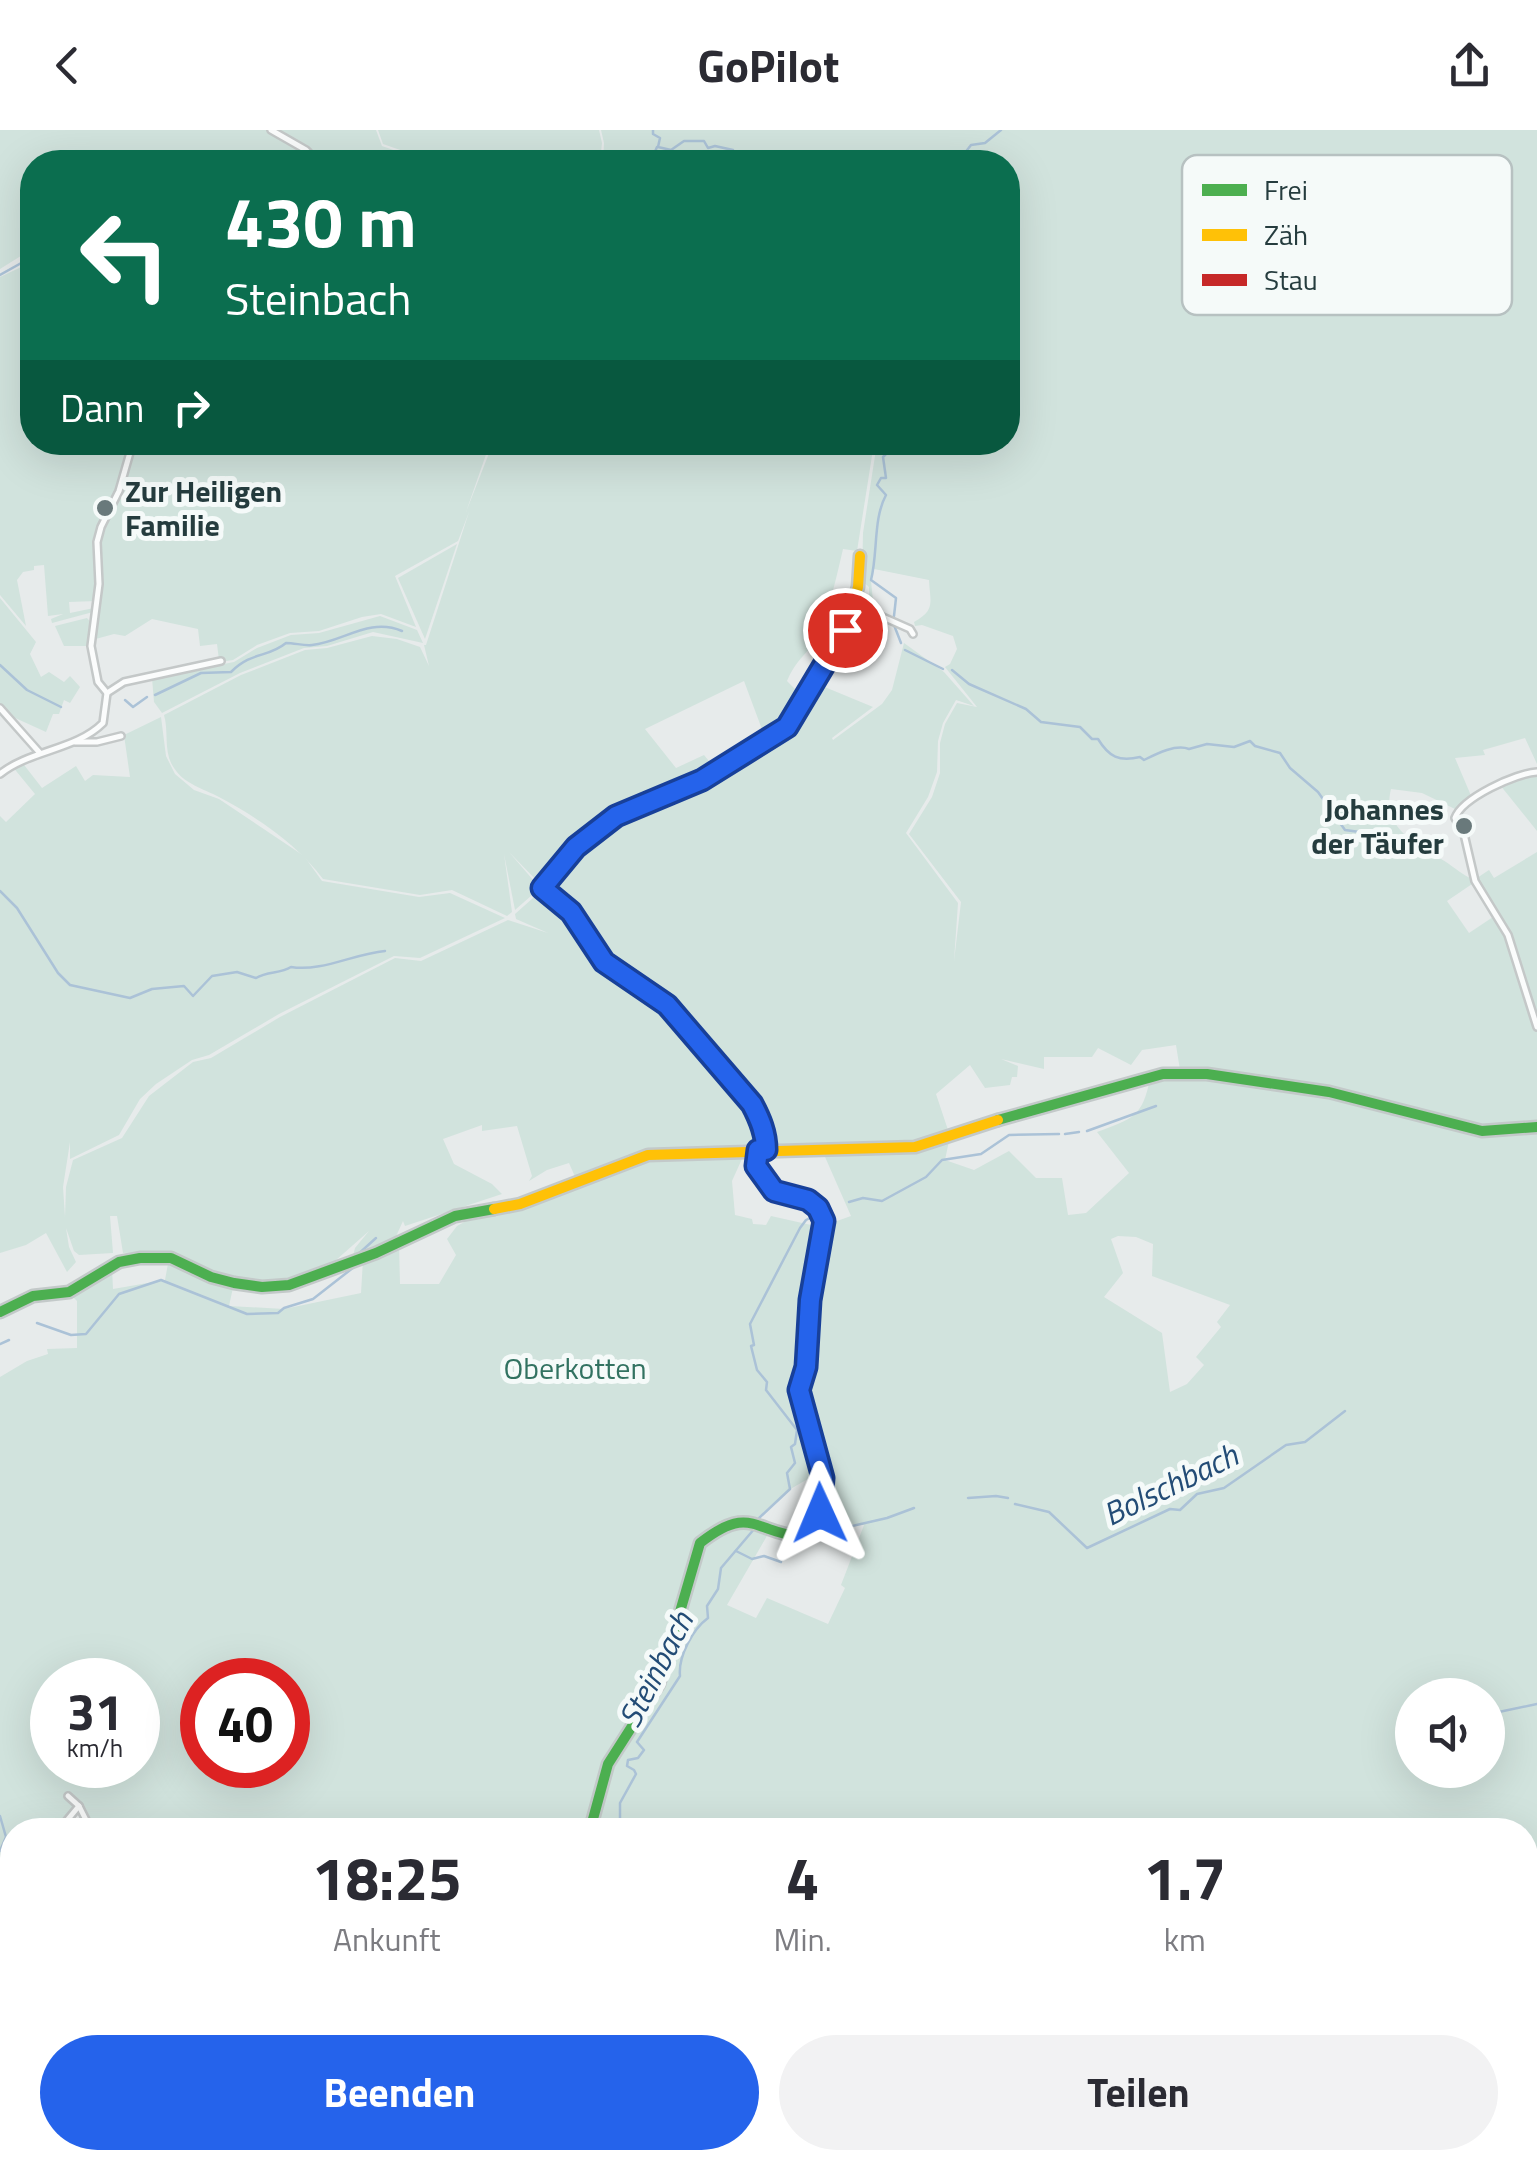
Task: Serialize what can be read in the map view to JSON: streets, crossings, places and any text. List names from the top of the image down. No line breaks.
{"water":["Bolschbach","Steinbach"],"parks":["Oberkotten"],"places":["Zur Heiligen Familie","Johannes der Täufer"],"legend":["Frei","Zäh","Stau"],"page":{"header":"GoPilot","turn":["430 m","Steinbach"],"then":"Dann","speed":"31 km/h","limit":"40","eta":["18:25","Ankunft","4","Min.","1.7","km"],"buttons":["Beenden","Teilen"]}}
